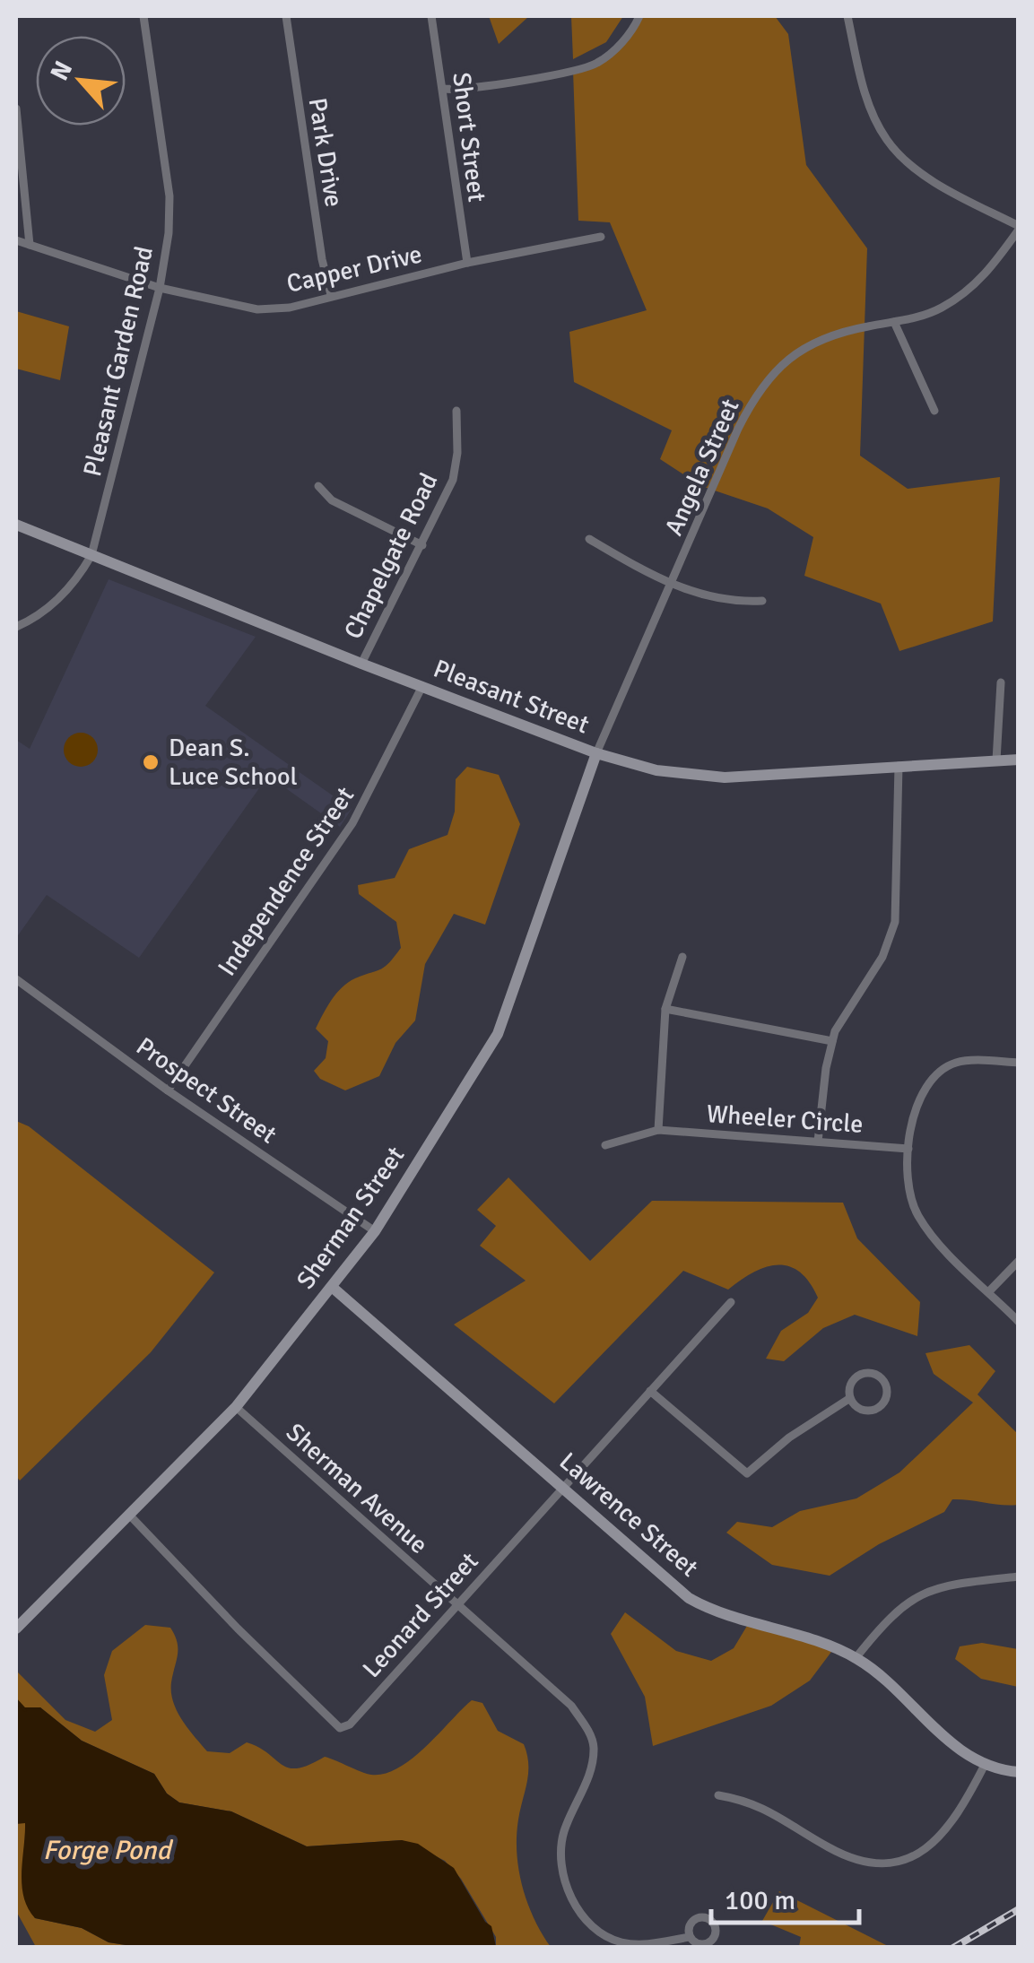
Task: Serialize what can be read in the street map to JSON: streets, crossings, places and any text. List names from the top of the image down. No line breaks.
{"streets":{"main road":["Pleasant Street","Sherman Street","Lawrence Street"],"street":["Short Street","Park Drive","Capper Drive","Pleasant Garden Road","Angela Street","Chapelgate Road","Independence Street","Prospect Street","Wheeler Circle","Sherman Avenue","Leonard Street"]},"crossings":[["Short Street","Capper Drive"],["Park Drive","Capper Drive"],["Capper Drive","Pleasant Garden Road"],["Pleasant Garden Road","Pleasant Street"],["Angela Street","Pleasant Street"],["Angela Street","Sherman Street"],["Chapelgate Road","Pleasant Street"],["Pleasant Street","Independence Street"],["Pleasant Street","Sherman Street"],["Independence Street","Prospect Street"],["Prospect Street","Sherman Street"],["Sherman Street","Sherman Avenue"],["Sherman Street","Lawrence Street"],["Sherman Street","Leonard Street"],["Sherman Avenue","Leonard Street"],["Lawrence Street","Leonard Street"]],"water":["Forge Pond"],"places":["Dean S. Luce School"],"scale_bar":"100 m","north":"top left"}
